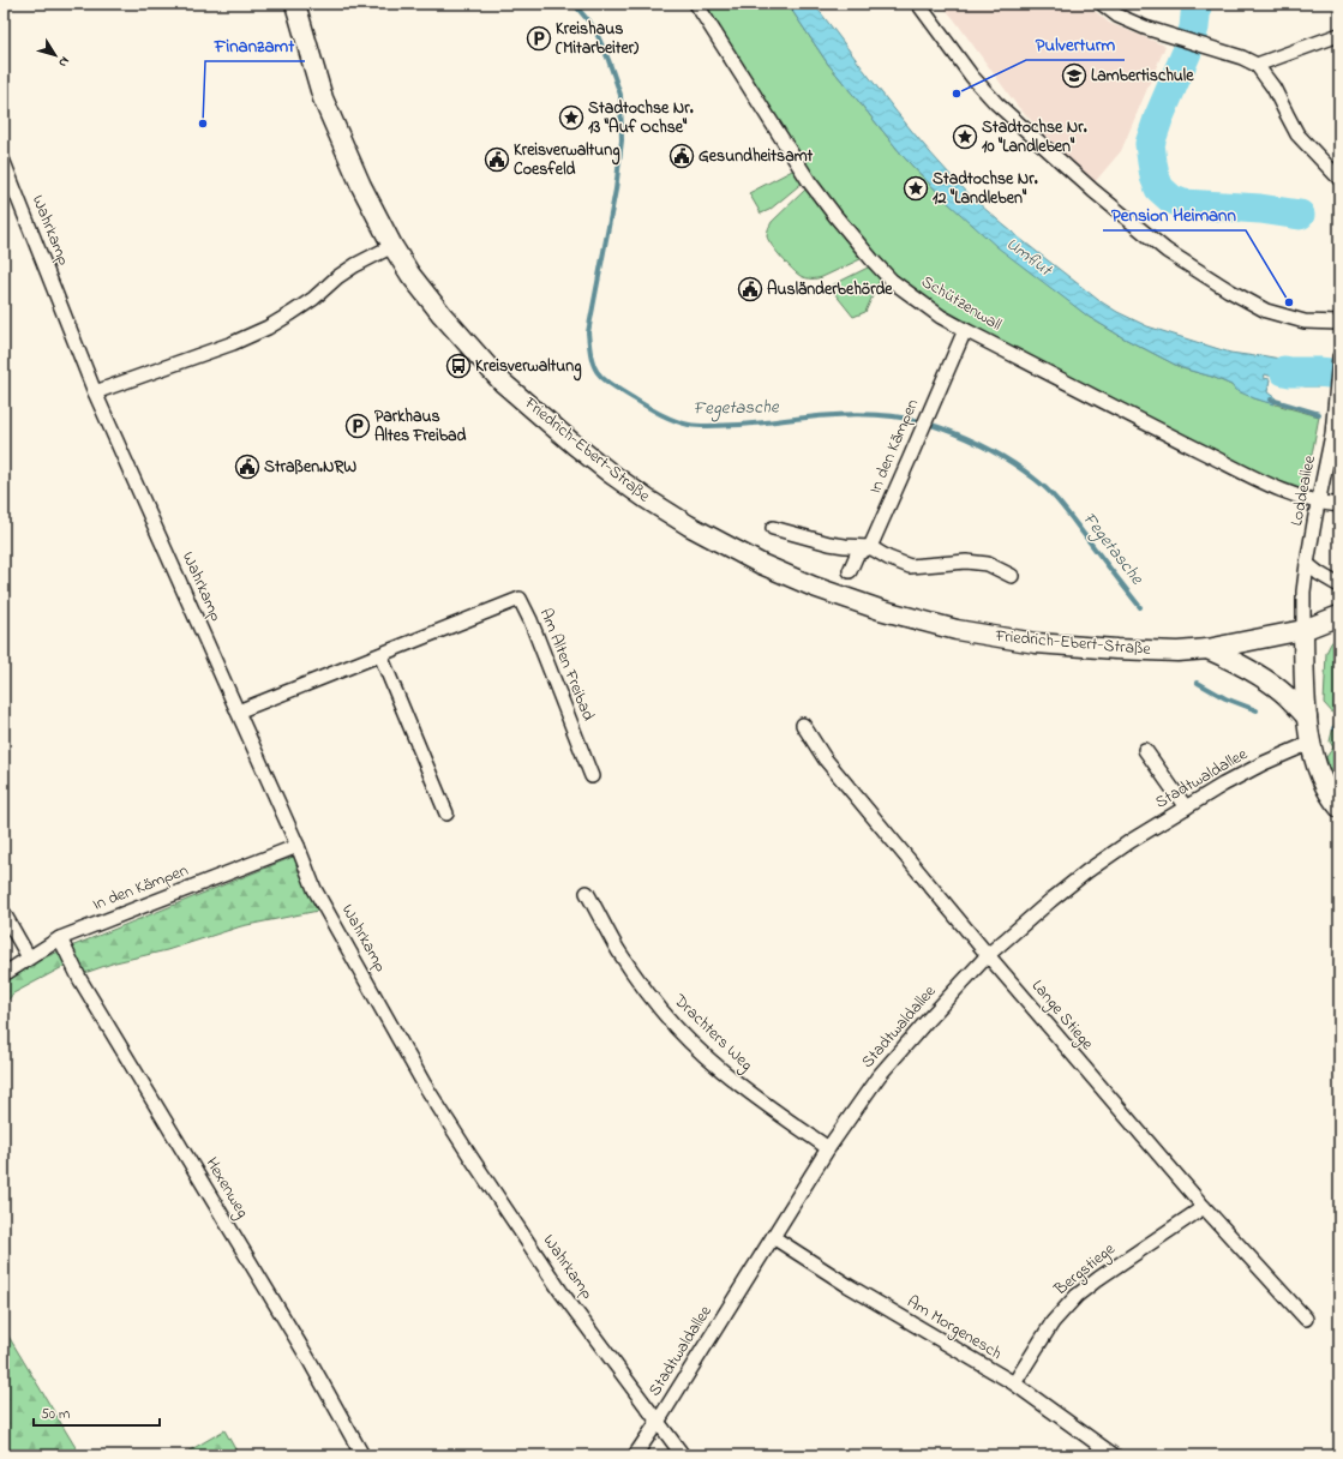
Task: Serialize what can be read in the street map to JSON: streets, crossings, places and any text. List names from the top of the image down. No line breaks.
{"streets":{"street":["Wahrkamp","Schützenwall","In den Kämpen","Friedrich-Ebert-Straße","Loddeallee","Am Alten Freibad","Stadtwaldallee","Lange Stiege","Drachters Weg","Hexenweg","Bergstiege","Am Morgenesch"]},"crossings":[["Wahrkamp","In den Kämpen"],["Wahrkamp","Am Alten Freibad"],["Wahrkamp","Stadtwaldallee"],["Schützenwall","In den Kämpen"],["Schützenwall","Loddeallee"],["In den Kämpen","Hexenweg"],["Friedrich-Ebert-Straße","Loddeallee"],["Stadtwaldallee","Lange Stiege"],["Stadtwaldallee","Drachters Weg"],["Stadtwaldallee","Am Morgenesch"],["Lange Stiege","Bergstiege"],["Bergstiege","Am Morgenesch"]],"water":["Umflut","Fegetasche"],"places":{"parking":["Kreishaus (Mitarbeiter)","Parkhaus Altes Freibad"],"school or university":["Lambertischule"],"other":["Pulverturm","Finanzamt","Pension Heimann"],"place":["Stadtochse Nr. 13 \"Auf Ochse\"","Stadtochse Nr. 10 \"Landleben\"","Stadtochse Nr. 12 \"Landleben\""],"public building":["Gesundheitsamt","Kreisverwaltung Coesfeld","Ausländerbehörde","Straßen.NRW"],"bus stop":["Kreisverwaltung"]},"scale_bar":"50 m","north":"bottom right"}
